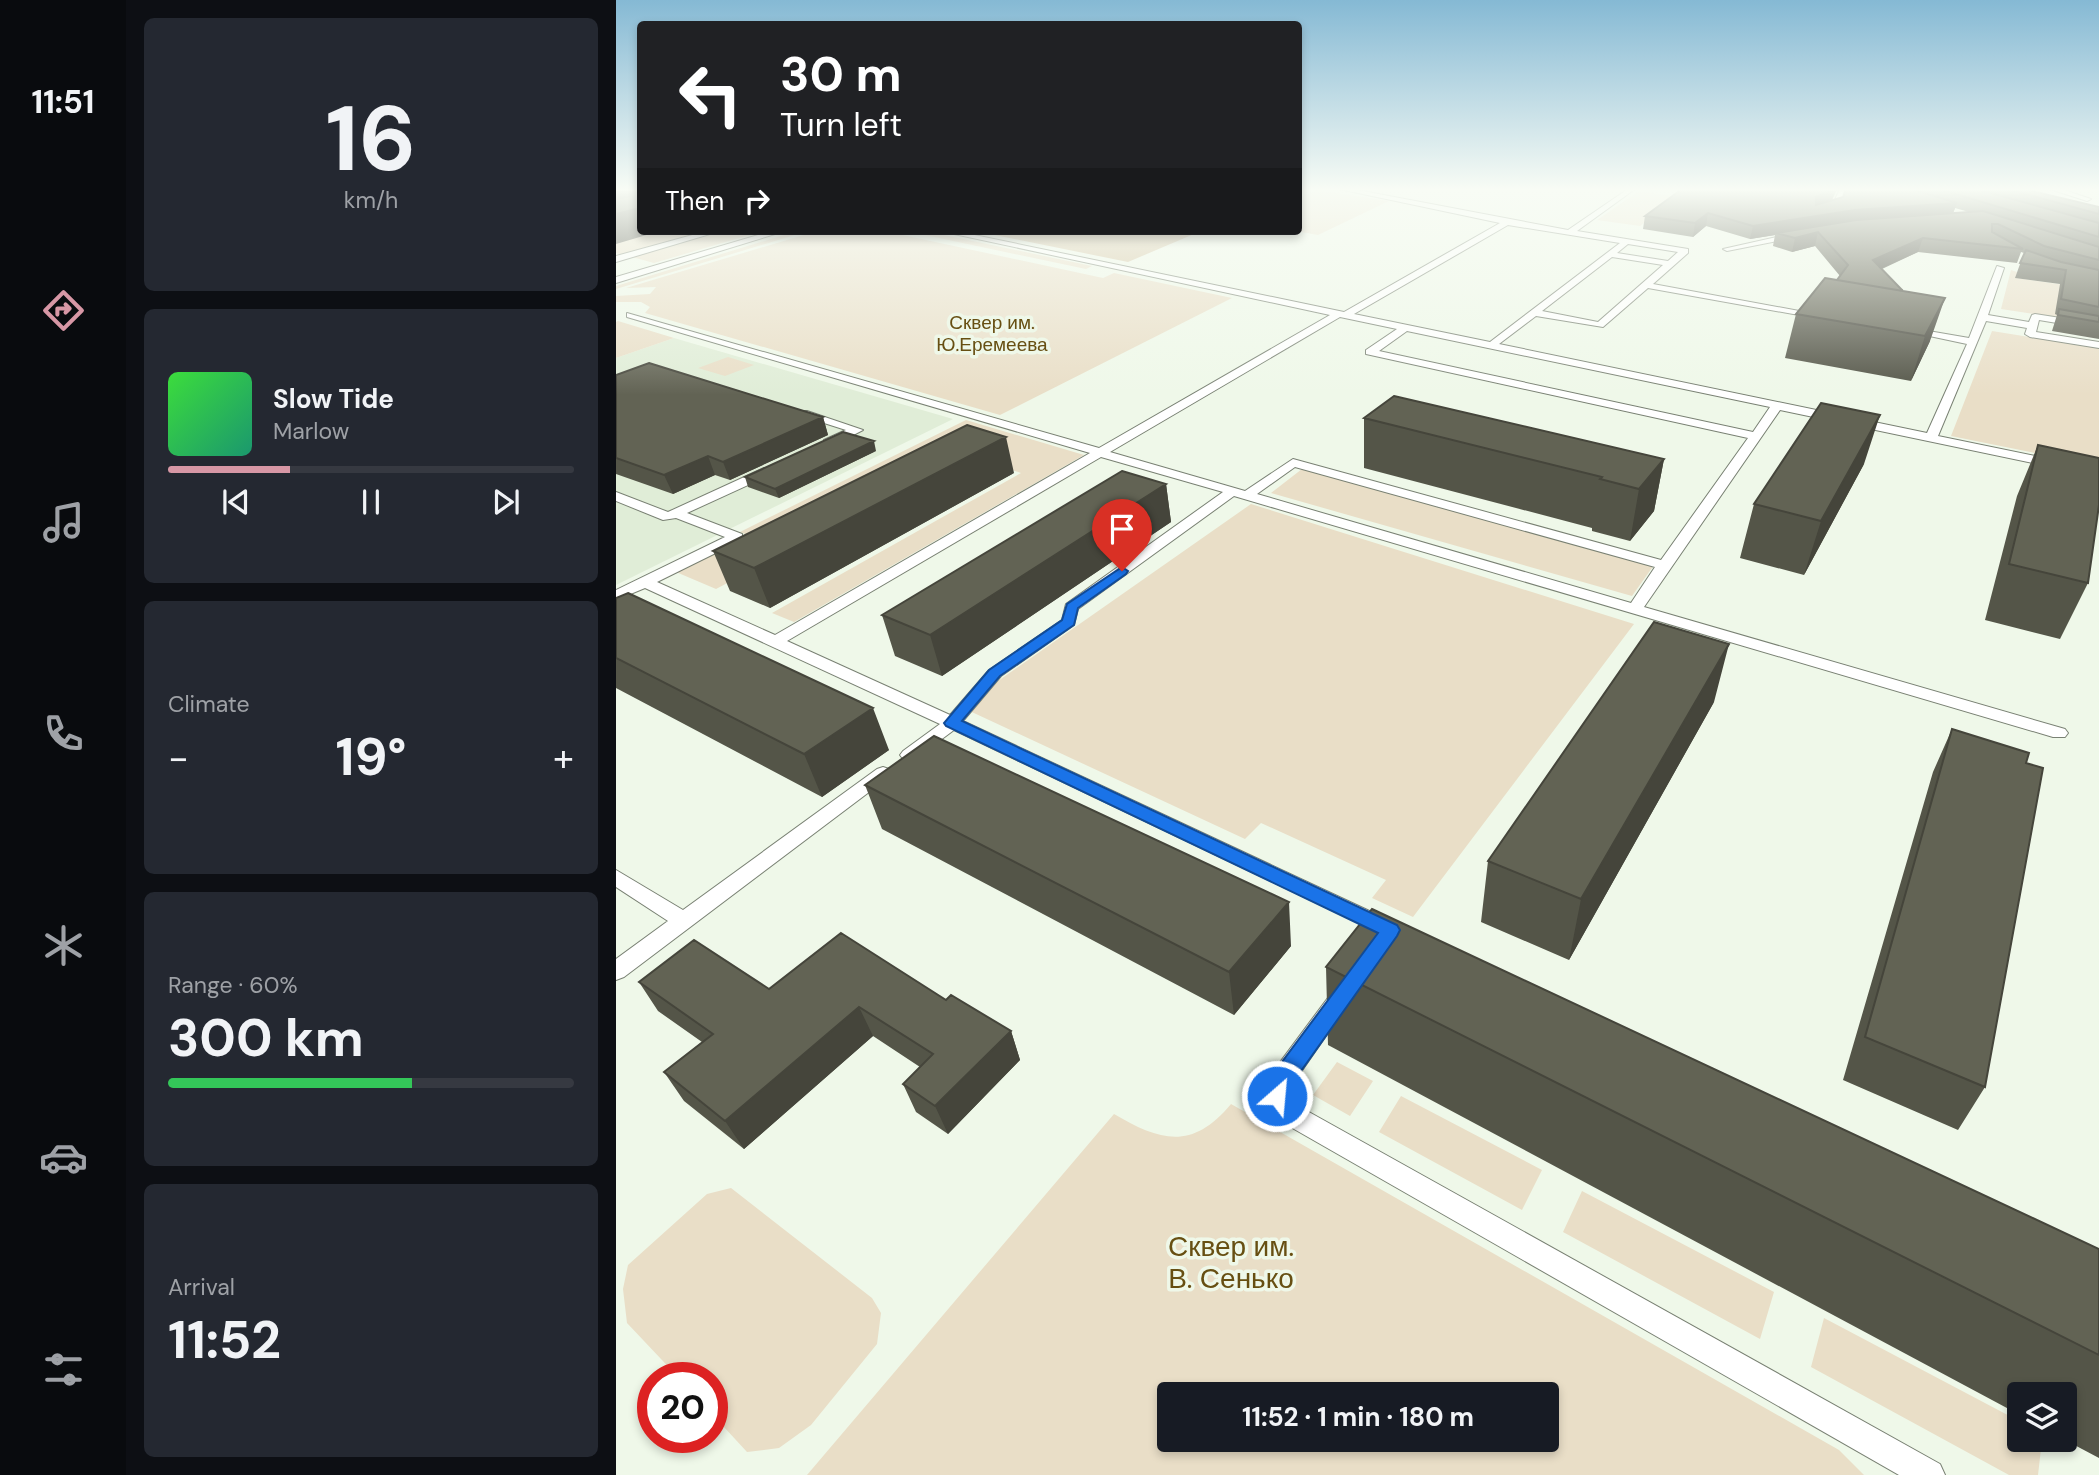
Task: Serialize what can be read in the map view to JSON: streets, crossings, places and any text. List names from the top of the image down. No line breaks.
{"parks":["Сквер им. Ю.Еремеева","Сквер им. В. Сенько"],"page":{"tabs":"11:51","tile":[["16","km/h"],"Climate",["Range · 60%","300 km"],["Arrival","11:52"]],"turn":["30 m","Turn left"],"then":"Then","song":["Slow Tide","Marlow"],"heat":["−","19°","+"],"limit":"20","trip":"11:52 · 1 min · 180 m"}}
